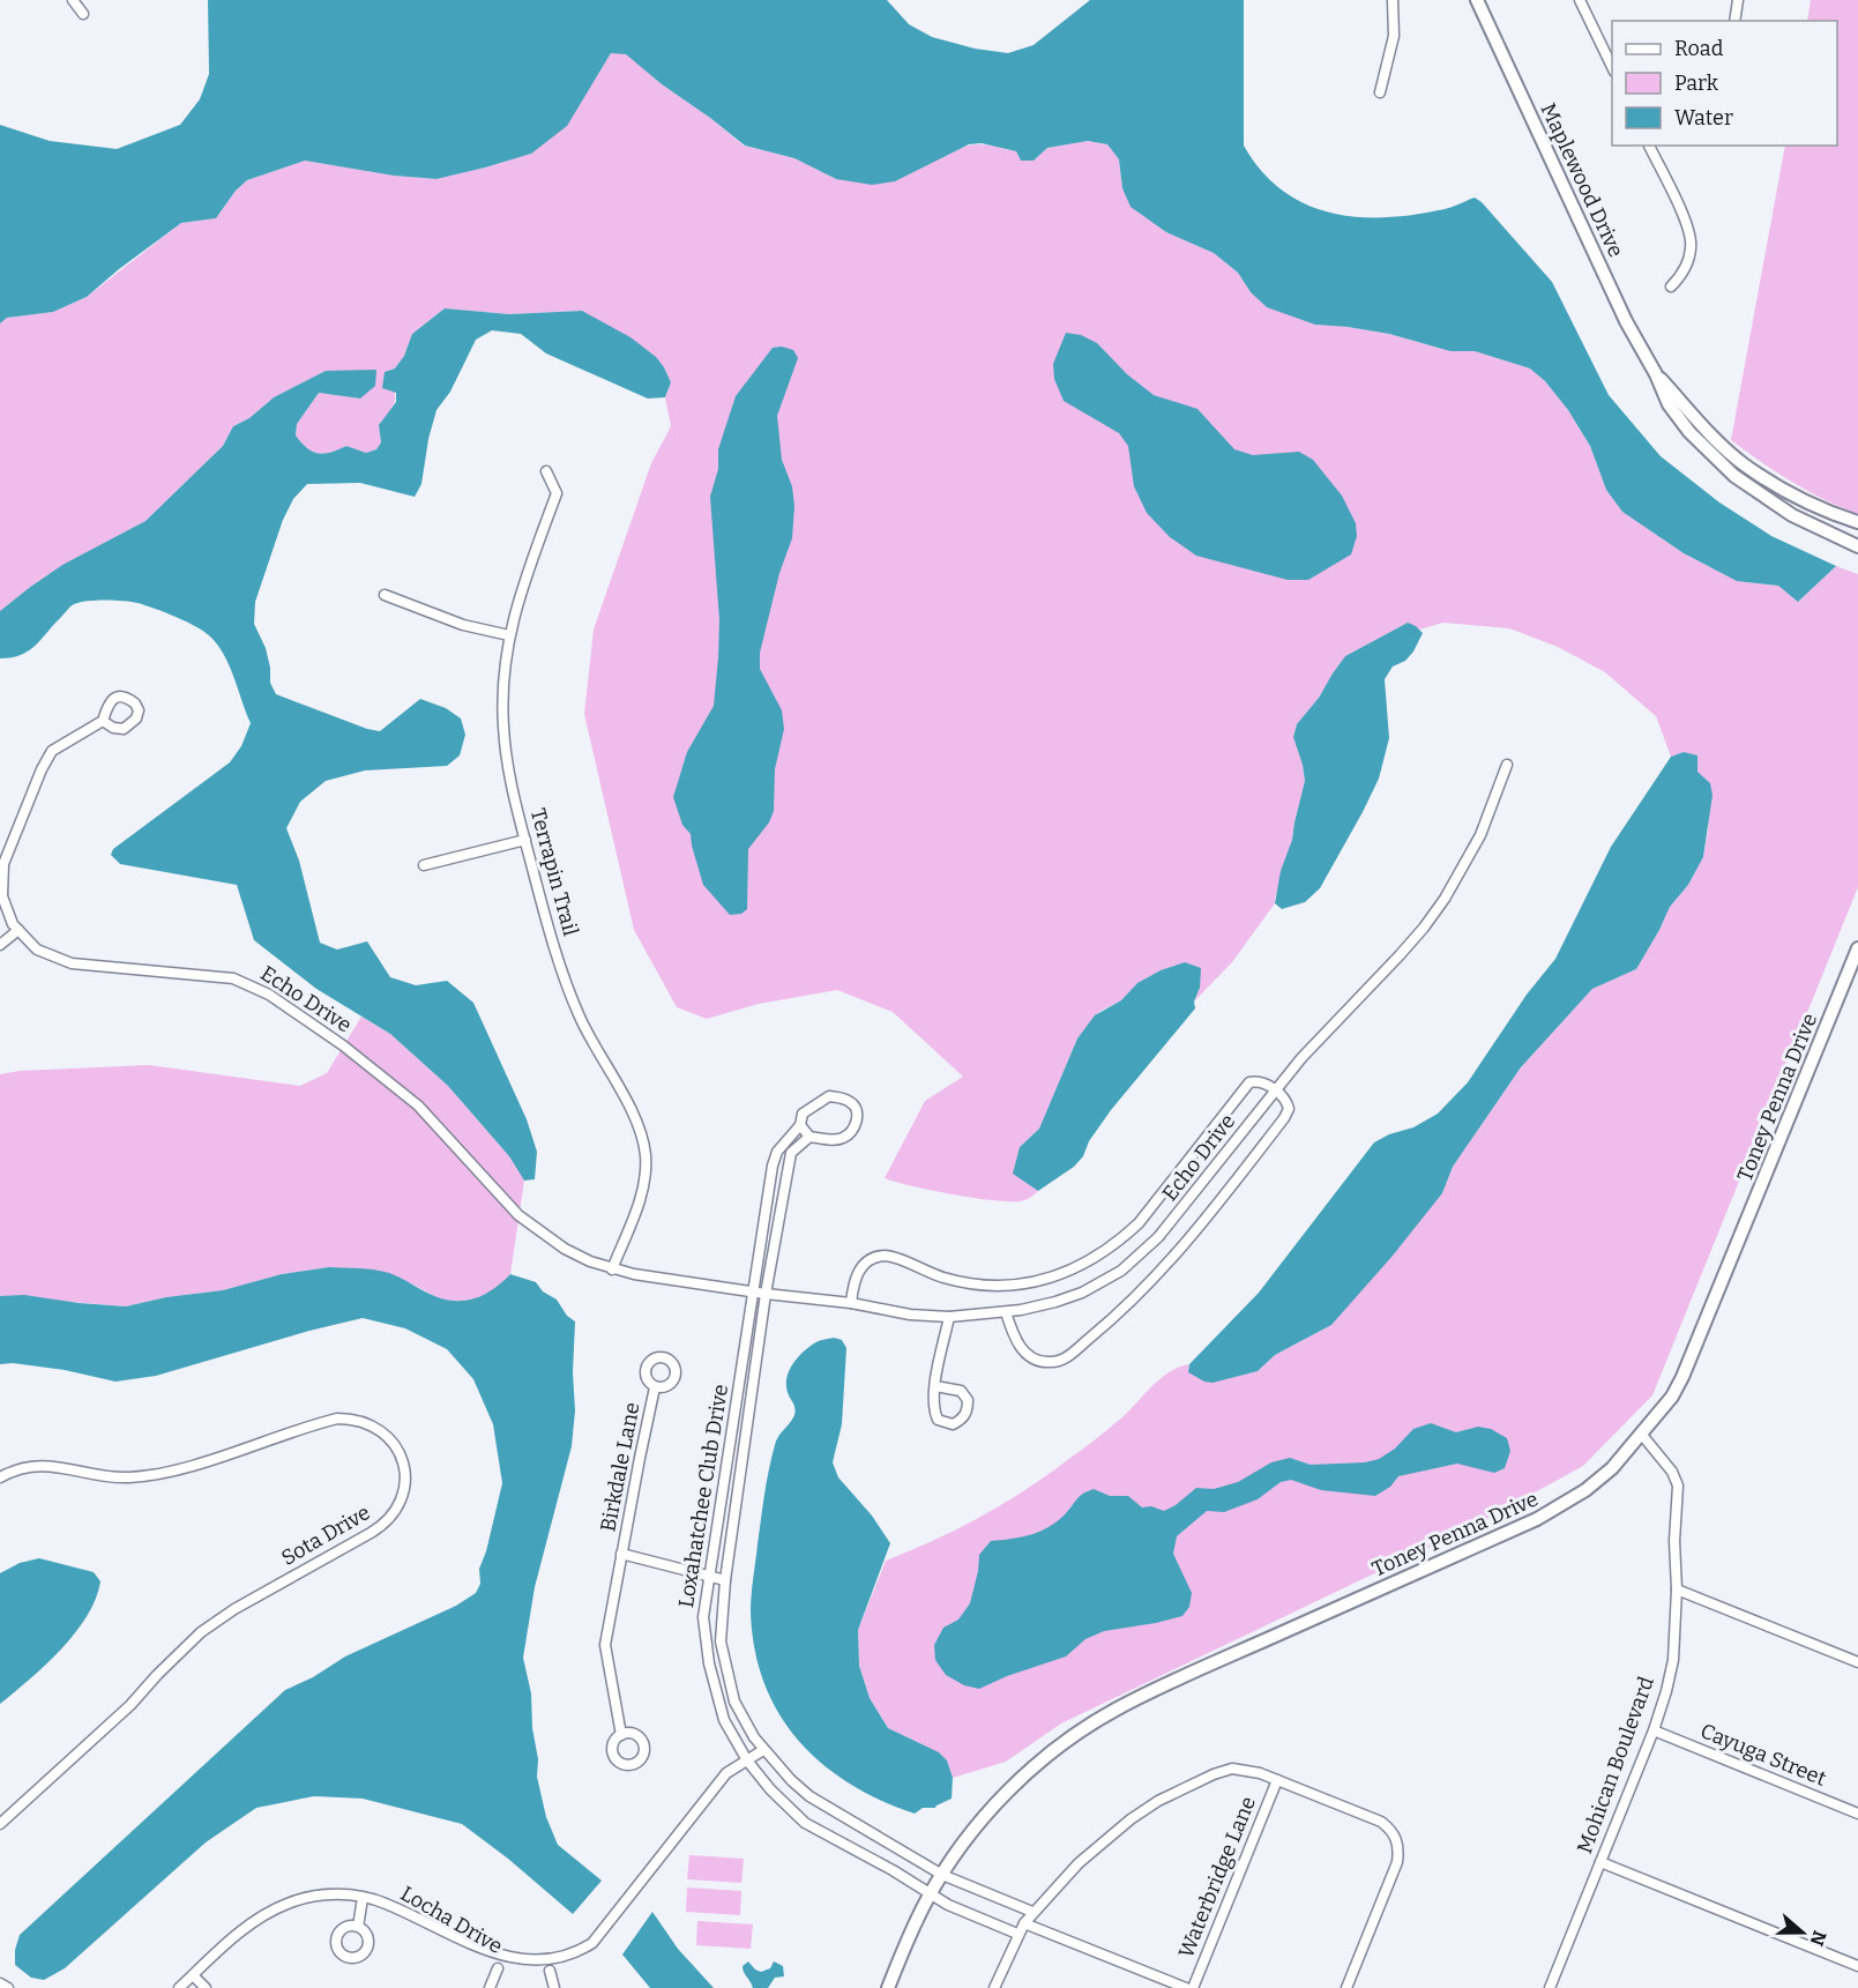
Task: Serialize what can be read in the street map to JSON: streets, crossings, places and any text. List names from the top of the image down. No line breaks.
{"streets":{"street":["Maplewood Drive","Terrapin Trail","Echo Drive","Toney Penna Drive","Birkdale Lane","Loxahatchee Club Drive","Sota Drive","Cayuga Street","Mohican Boulevard","Waterbridge Lane","Locha Drive"]},"crossings":[["Terrapin Trail","Echo Drive"],["Echo Drive","Loxahatchee Club Drive"],["Toney Penna Drive","Loxahatchee Club Drive"],["Toney Penna Drive","Mohican Boulevard"],["Birkdale Lane","Loxahatchee Club Drive"],["Cayuga Street","Mohican Boulevard"]],"legend":["Road","Park","Water"],"north":"right"}
